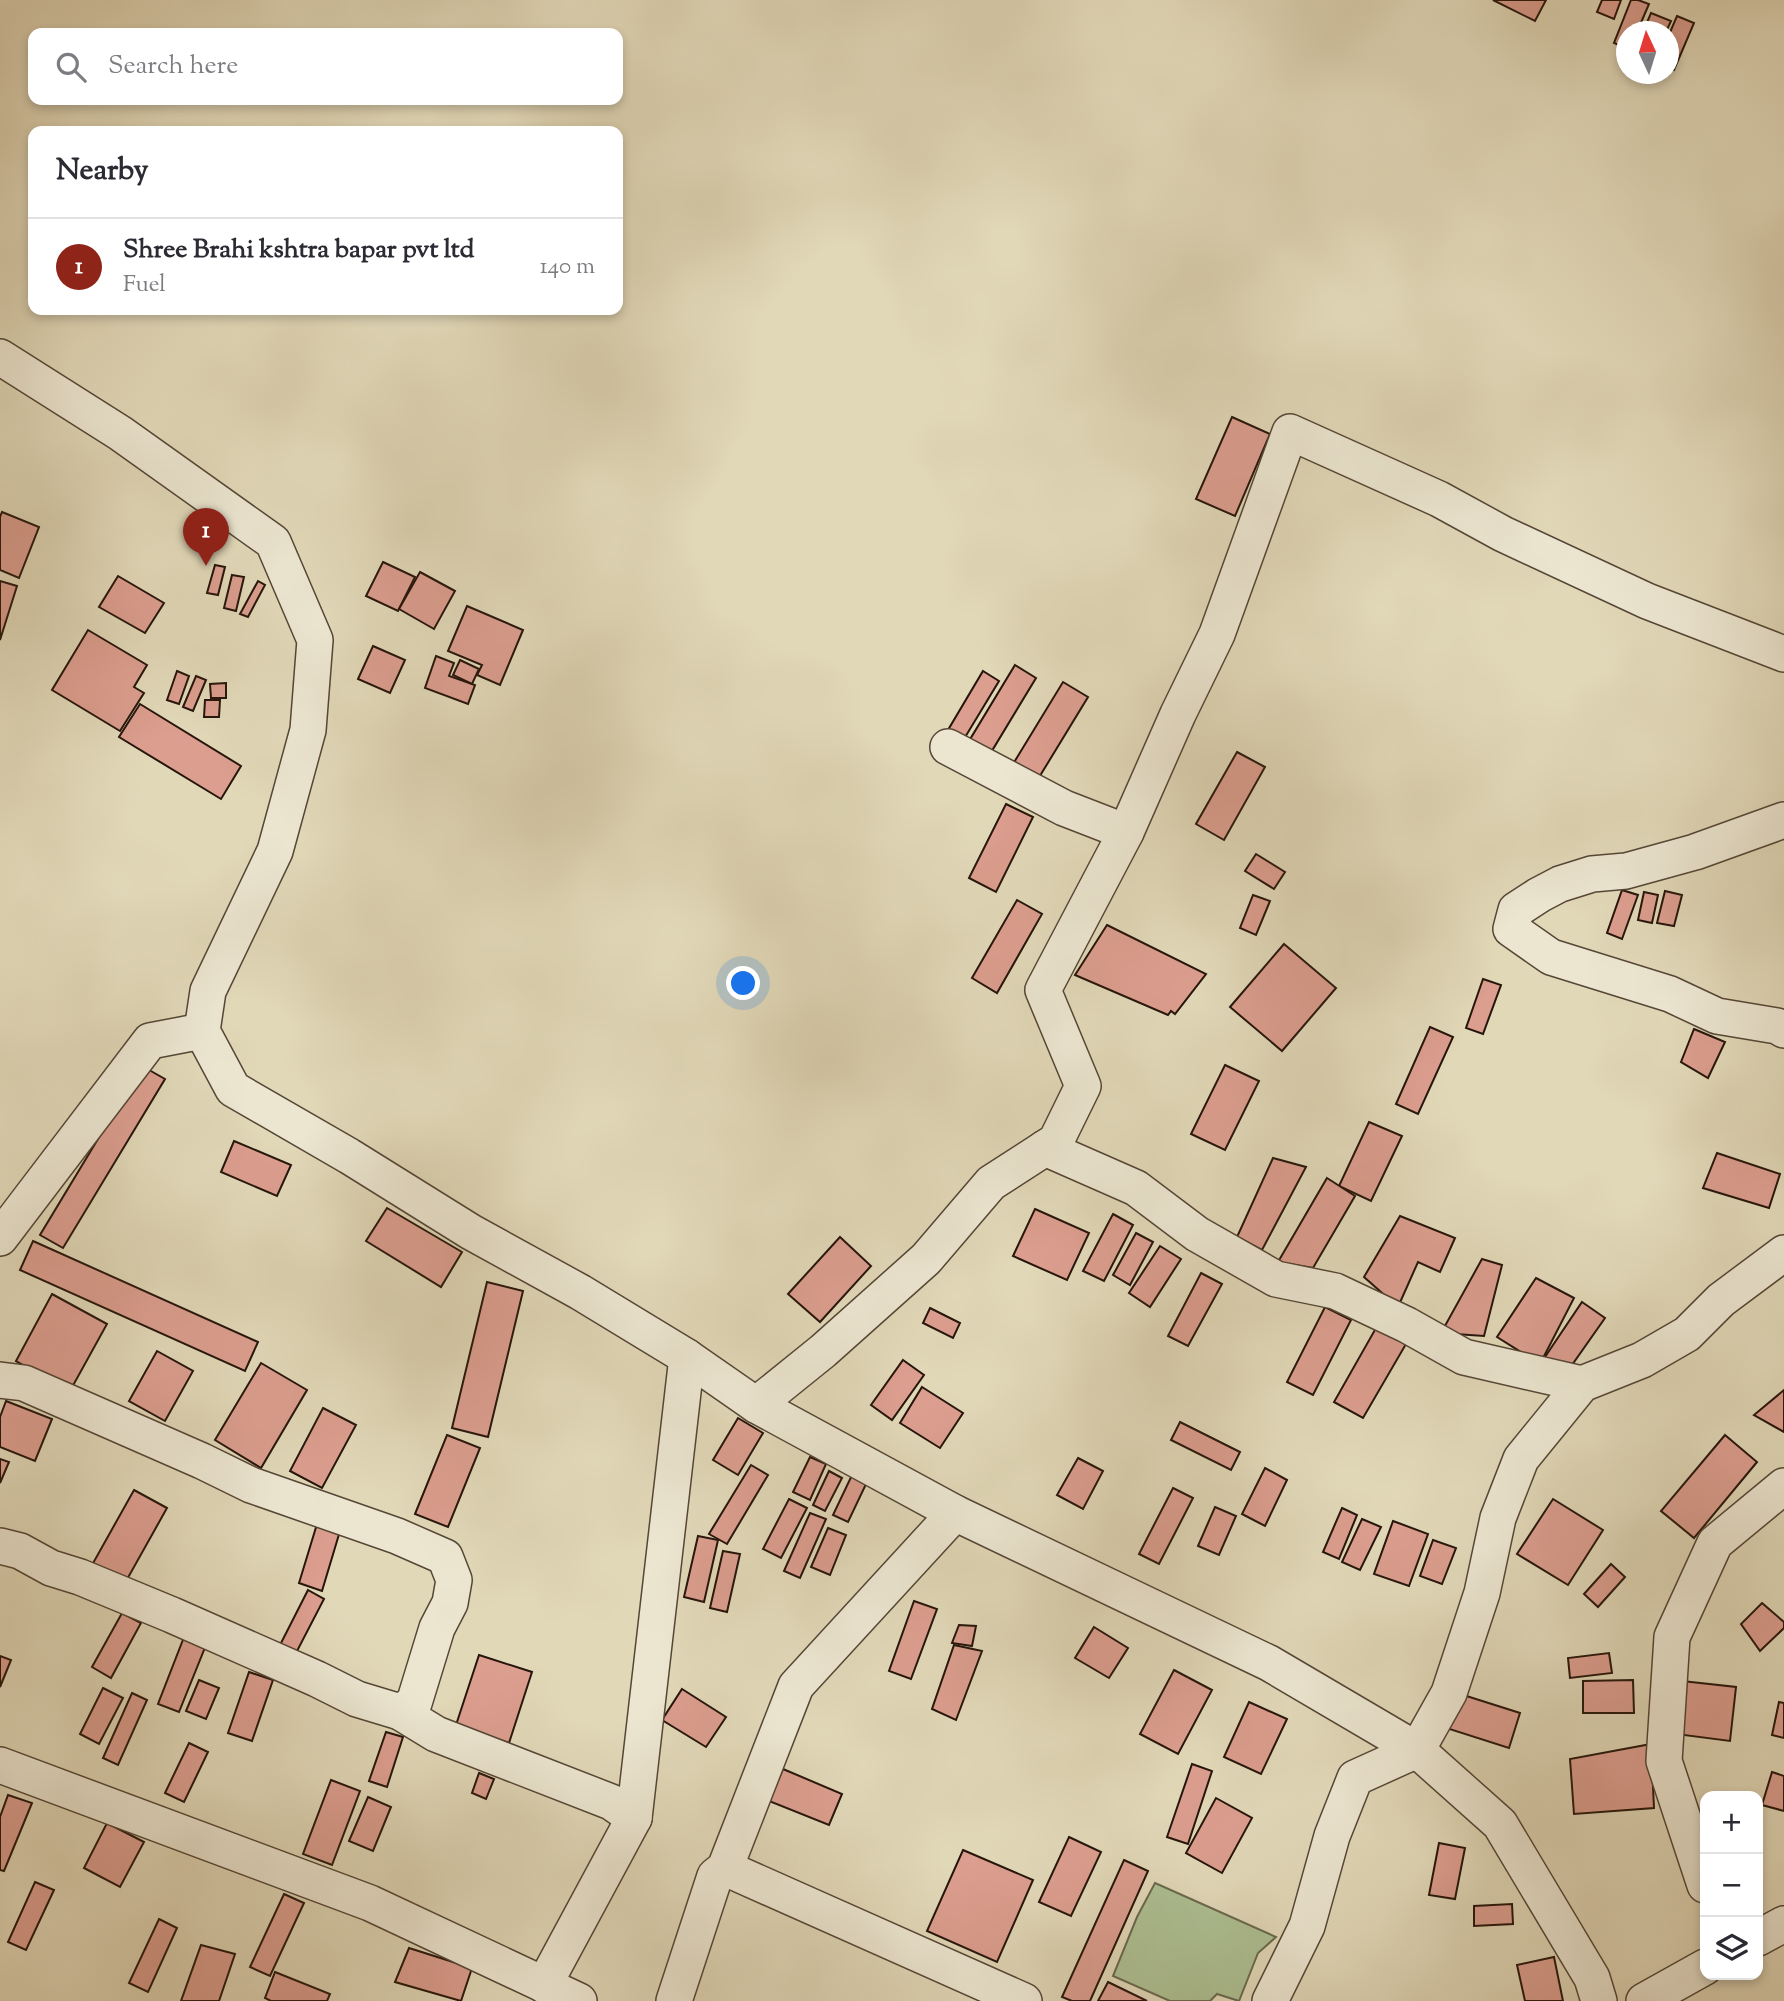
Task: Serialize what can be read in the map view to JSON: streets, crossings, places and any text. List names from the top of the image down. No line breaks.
{"north":"top","page":{"search":"Search here","heading":"Nearby","list":[{"mark":"1","name":"Shree Brahi kshtra bapar pvt ltd","note":"Fuel","value":"140 m"}],"pins":"1","map_buttons":["+","−"]}}
